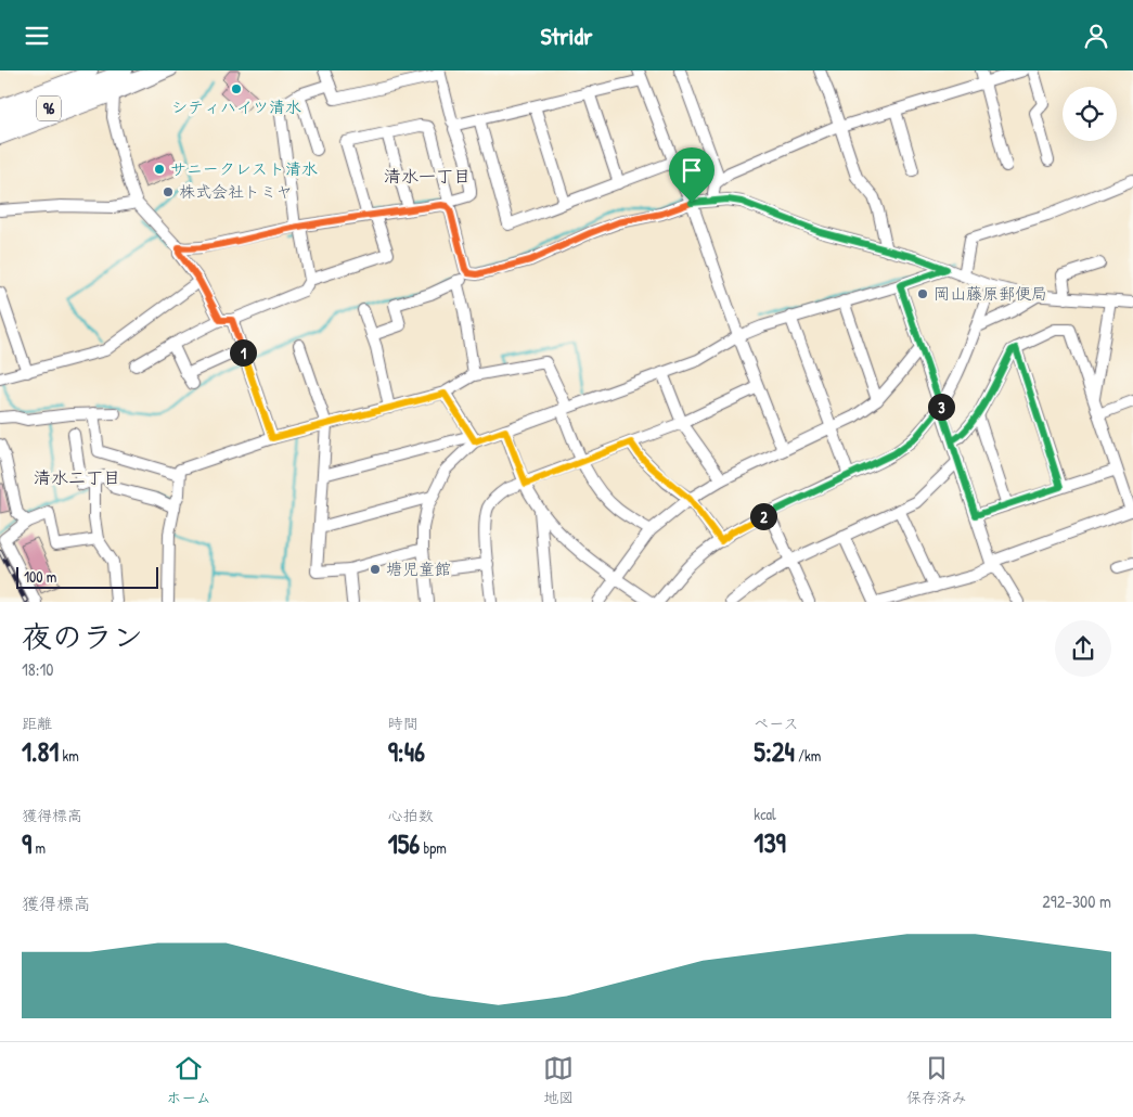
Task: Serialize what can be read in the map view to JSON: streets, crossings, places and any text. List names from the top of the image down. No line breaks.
{"streets":{"main road":["96"]},"districts":["清水一丁目","清水二丁目"],"places":["シティハイツ清水","サニークレスト清水","株式会社トミヤ","岡山藤原郵便局","塘児童館"],"scale_bar":"100 m","page":{"header":"Stridr","pins":["1","3","2"],"scale":"100 m","heading":["夜のラン","18:10"],"stats":[["距離","1.81 km"],["時間","9:46"],["ペース","5:24 /km"],["獲得標高","9 m"],["心拍数","156 bpm"],["kcal","139"]],"chart":["獲得標高","292–300 m"],"tabs":["ホーム","地図","保存済み"]}}
